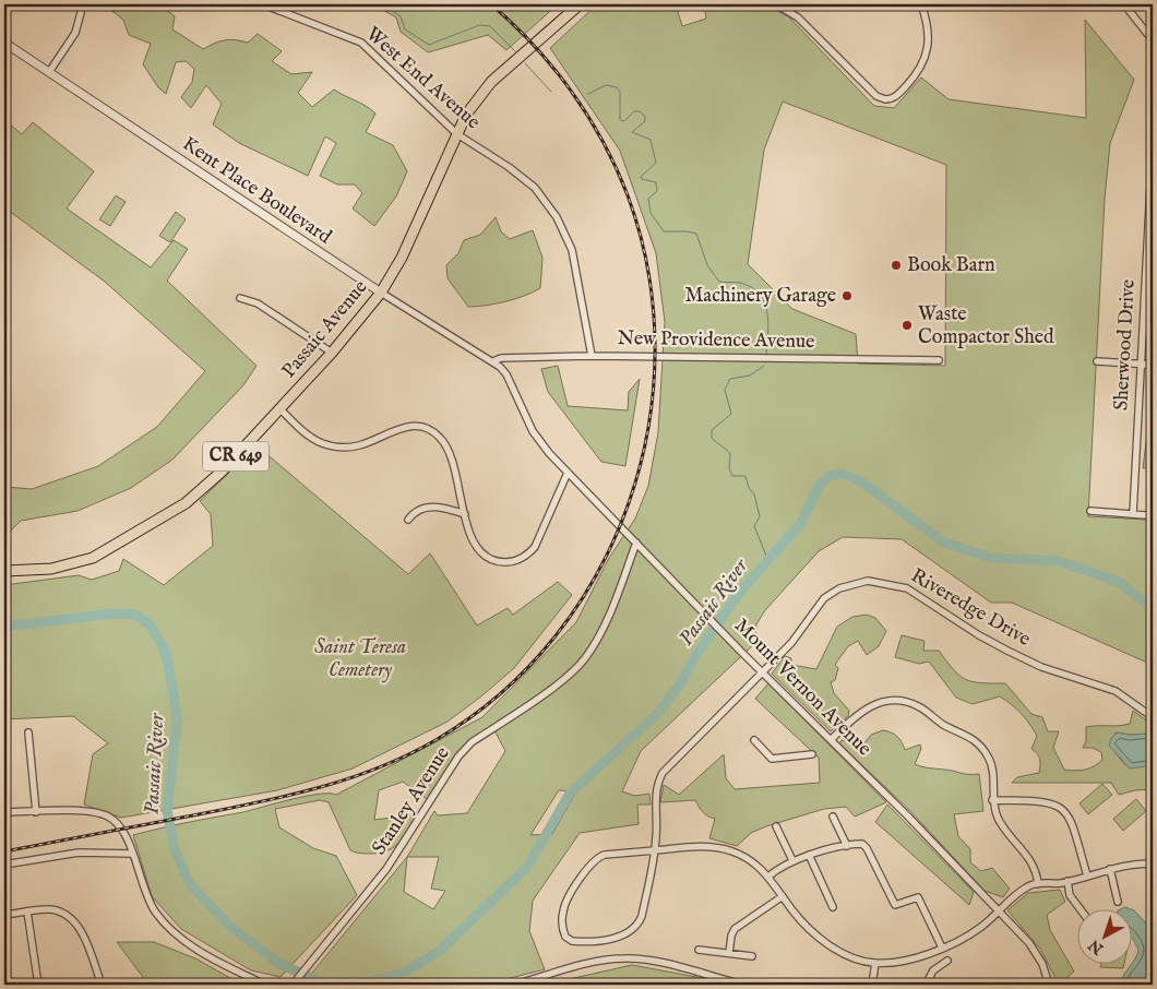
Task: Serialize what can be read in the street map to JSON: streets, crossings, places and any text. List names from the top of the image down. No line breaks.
{"streets":{"main road":["Passaic Avenue","CR 649"],"street":["West End Avenue","Kent Place Boulevard","New Providence Avenue","Sherwood Drive","Riveredge Drive","Mount Vernon Avenue","Stanley Avenue"]},"crossings":[["West End Avenue","Passaic Avenue"],["West End Avenue","New Providence Avenue"],["Kent Place Boulevard","Passaic Avenue"],["Kent Place Boulevard","New Providence Avenue"],["Kent Place Boulevard","Mount Vernon Avenue"],["New Providence Avenue","Mount Vernon Avenue"],["Riveredge Drive","Mount Vernon Avenue"],["Mount Vernon Avenue","Stanley Avenue"]],"water":["Passaic River"],"parks":["Saint Teresa Cemetery"],"places":["Book Barn","Machinery Garage","Waste Compactor Shed"],"north":"bottom left"}
